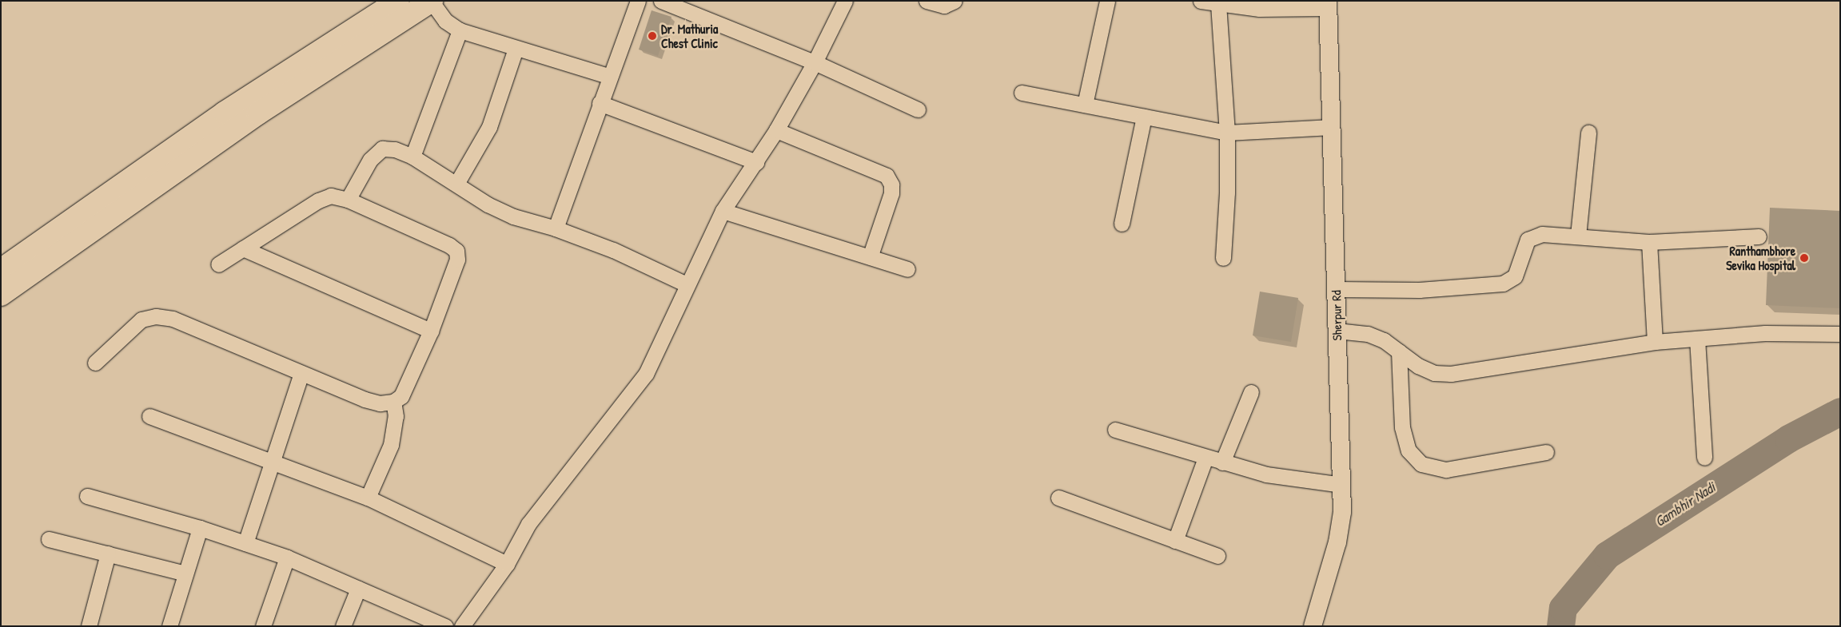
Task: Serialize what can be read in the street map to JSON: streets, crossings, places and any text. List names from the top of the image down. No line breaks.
{"streets":{"street":["Sherpur Rd"]},"water":["Gambhir Nadi"],"places":["Dr. Mathuria Chest Clinic","Ranthambhore Sevika Hospital"]}
